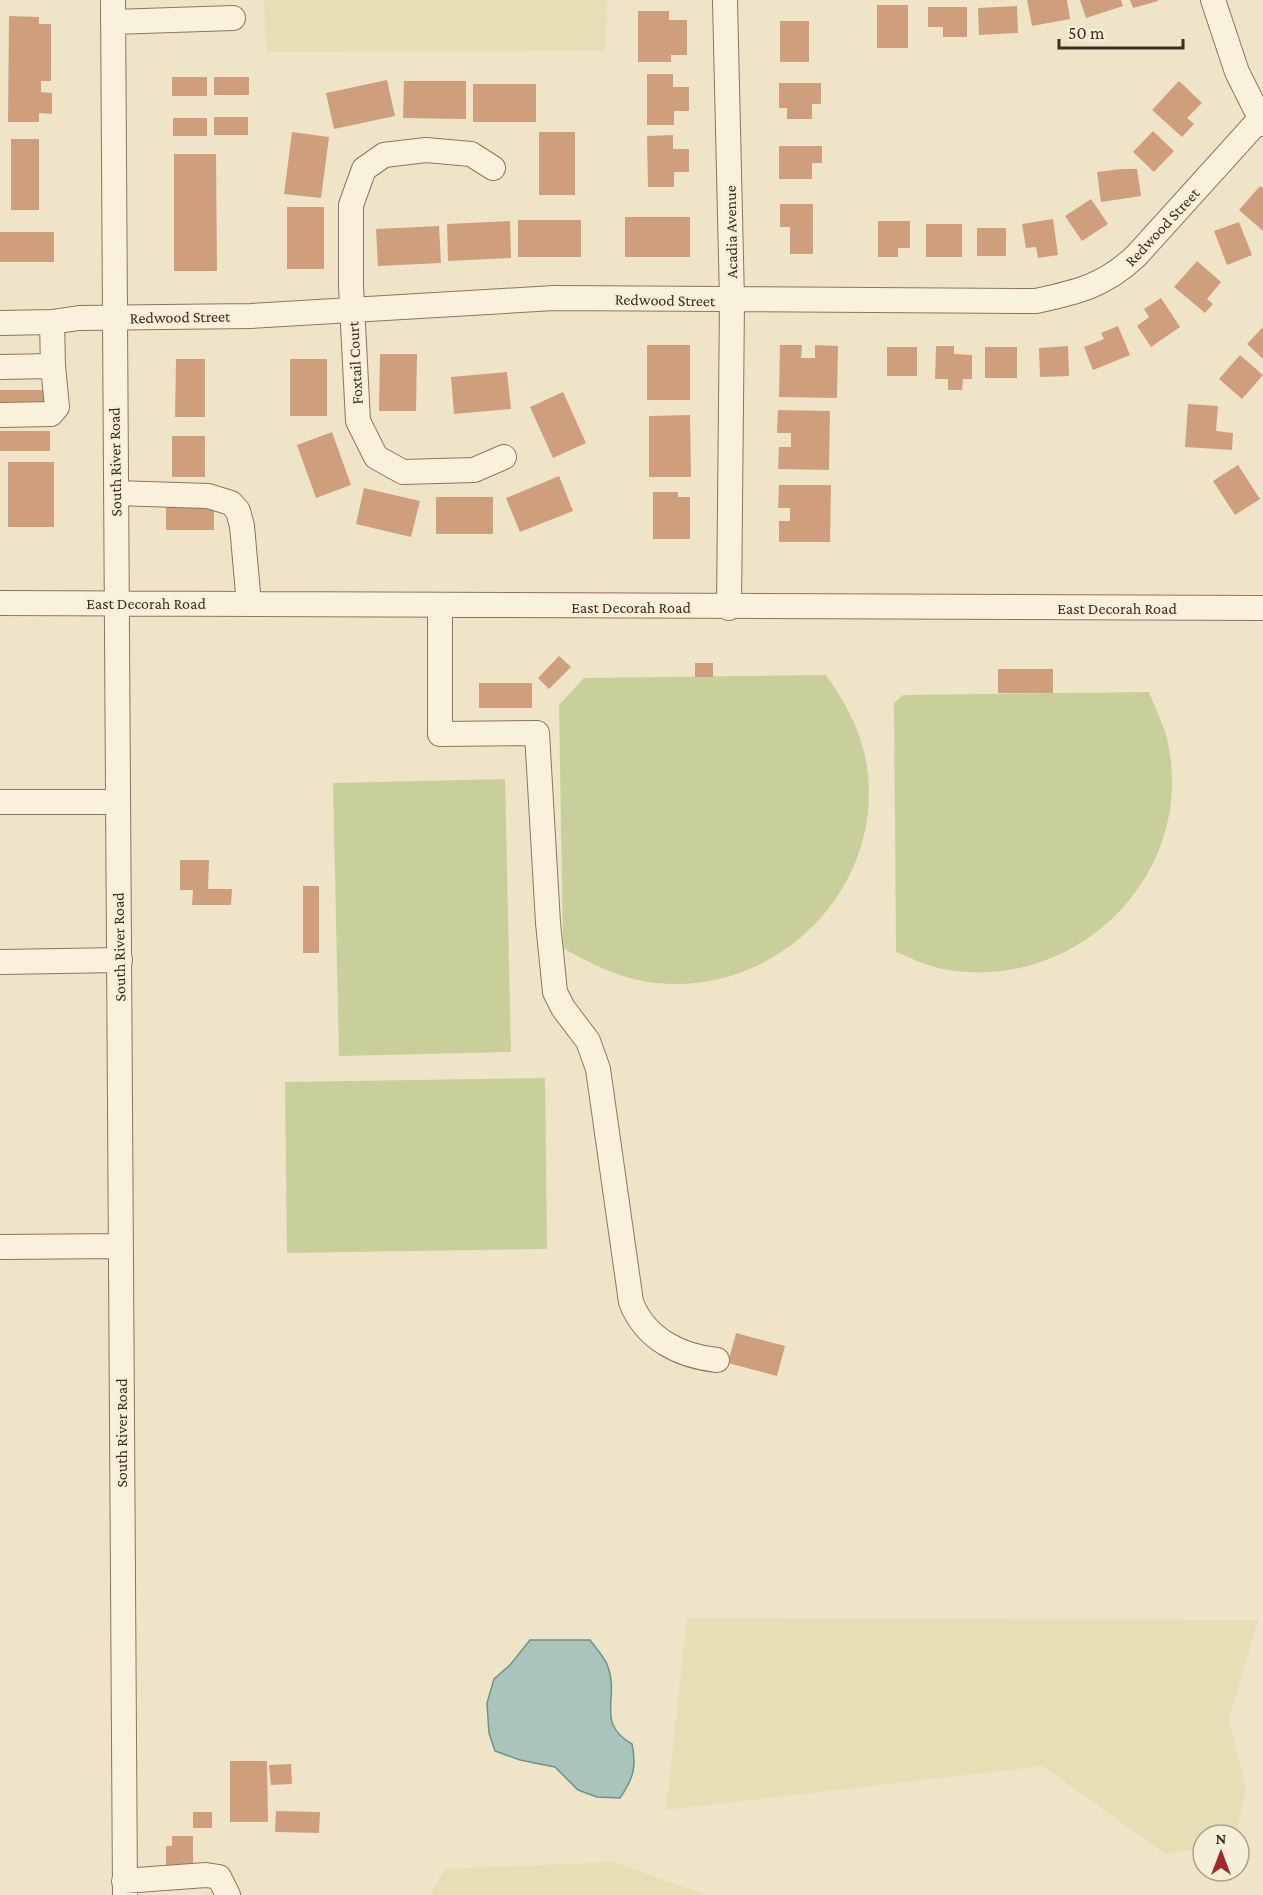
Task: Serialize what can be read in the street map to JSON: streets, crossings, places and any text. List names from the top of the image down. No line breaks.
{"streets":{"street":["Redwood Street","Acadia Avenue","Foxtail Court","South River Road","East Decorah Road"]},"crossings":[["Redwood Street","Acadia Avenue"],["Redwood Street","Foxtail Court"],["Redwood Street","South River Road"],["Acadia Avenue","East Decorah Road"],["South River Road","East Decorah Road"]],"scale_bar":"50 m","north":"top"}
